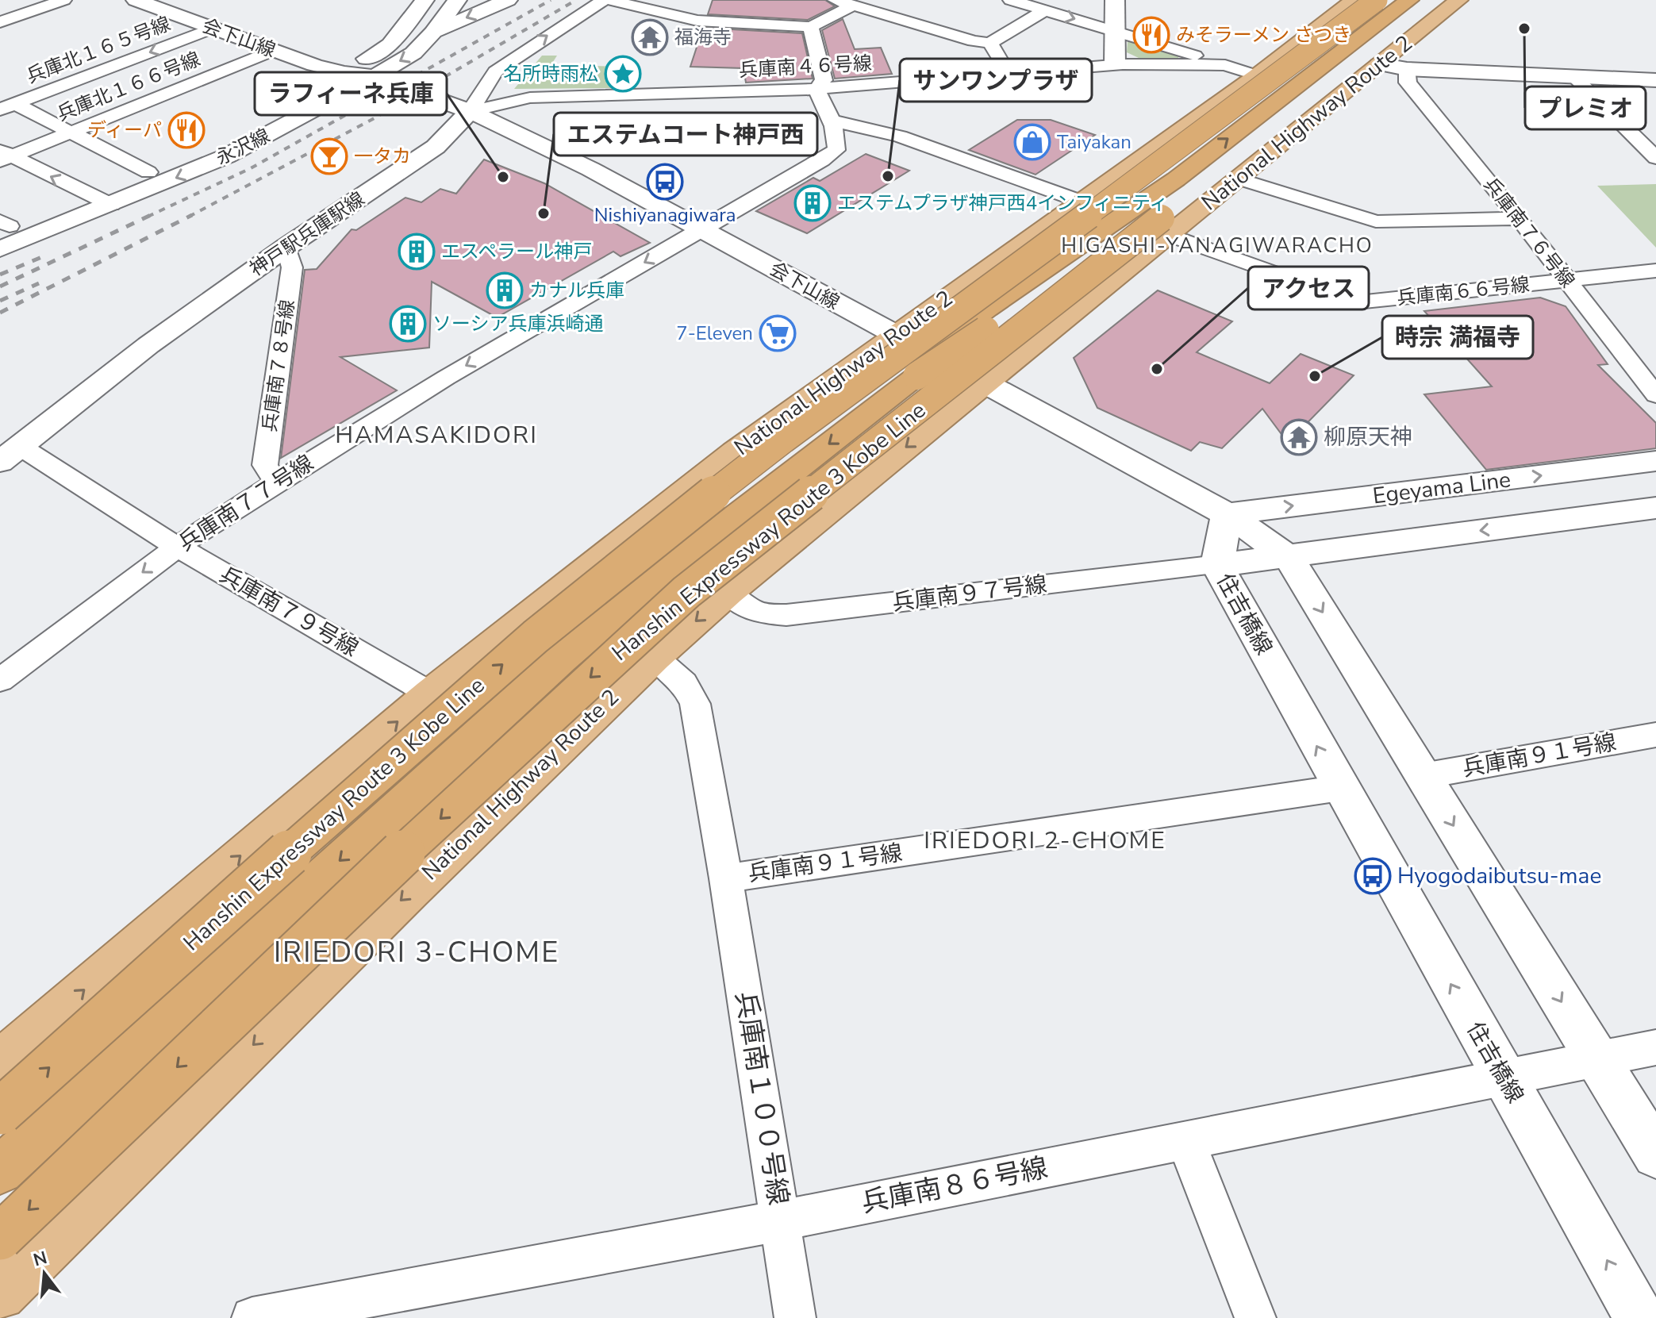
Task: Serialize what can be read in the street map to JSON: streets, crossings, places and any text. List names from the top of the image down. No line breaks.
{"streets":{"highway":["National Highway Route 2","Hanshin Expressway Route 3 Kobe Line"],"street":["会下山線","兵庫北１６５号線","兵庫南４６号線","兵庫北１６６号線","永沢線","兵庫南７６号線","神戸駅兵庫駅線","兵庫南６６号線","兵庫南７８号線","Egeyama Line","兵庫南７７号線","兵庫南９７号線","兵庫南７９号線","住吉橋線","兵庫南９１号線","兵庫南１００号線","兵庫南８６号線"]},"crossings":[["会下山線","兵庫北１６５号線"],["会下山線","兵庫南４６号線"],["会下山線","兵庫北１６６号線"],["会下山線","National Highway Route 2"],["会下山線","永沢線"],["会下山線","神戸駅兵庫駅線"],["会下山線","Egeyama Line"],["会下山線","兵庫南７７号線"],["会下山線","住吉橋線"],["兵庫南４６号線","National Highway Route 2"],["兵庫南４６号線","神戸駅兵庫駅線"],["National Highway Route 2","兵庫南７６号線"],["National Highway Route 2","兵庫南６６号線"],["National Highway Route 2","Hanshin Expressway Route 3 Kobe Line"],["National Highway Route 2","兵庫南９７号線"],["National Highway Route 2","兵庫南７９号線"],["National Highway Route 2","兵庫南１００号線"],["兵庫南７６号線","兵庫南６６号線"],["神戸駅兵庫駅線","兵庫南７８号線"],["神戸駅兵庫駅線","兵庫南７９号線"],["兵庫南６６号線","Hanshin Expressway Route 3 Kobe Line"],["兵庫南７８号線","兵庫南７７号線"],["Egeyama Line","住吉橋線"],["兵庫南７７号線","兵庫南７９号線"],["兵庫南９７号線","住吉橋線"],["住吉橋線","兵庫南９１号線"],["住吉橋線","兵庫南８６号線"],["兵庫南９１号線","兵庫南１００号線"],["兵庫南１００号線","兵庫南８６号線"]],"one_way":["兵庫南７７号線"],"districts":["HIGASHI-YANAGIWARACHO","HAMASAKIDORI","IRIEDORI 2-CHOME","IRIEDORI 3-CHOME"],"places":{"other":["プレミオ","サンワンプラザ","ラフィーネ兵庫","エステムコート神戸西","アクセス","時宗 満福寺"],"restaurant":["みそラーメン さつき","ディーパ"],"temple":["福海寺","柳原天神"],"place":["名所時雨松"],"shop":["Taiyakan"],"bar":["一タカ"],"bus stop":["Nishiyanagiwara","Hyogodaibutsu-mae"],"building":["エステムプラザ神戸西4インフィニティ","エスペラール神戸","カナル兵庫","ソーシア兵庫浜崎通"],"supermarket":["7-Eleven"]},"north":"top"}
